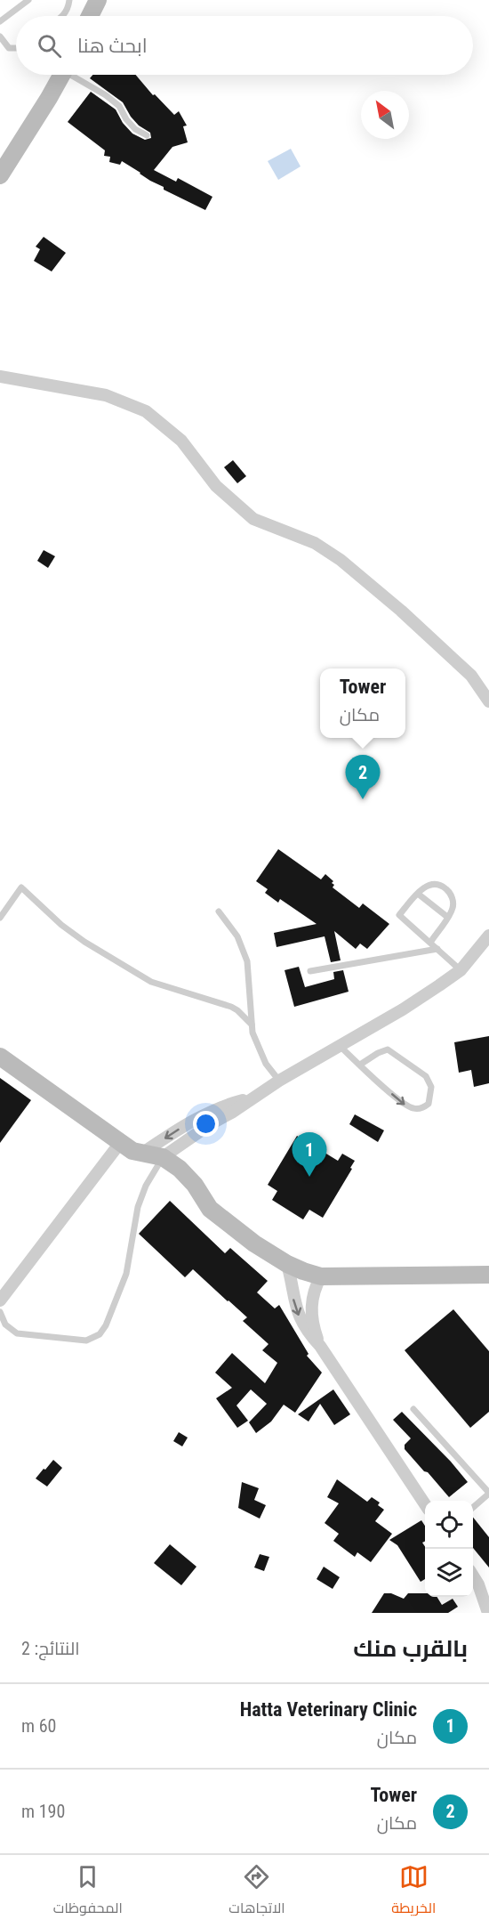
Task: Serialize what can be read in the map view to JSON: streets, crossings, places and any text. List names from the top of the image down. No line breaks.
{"north":"top left","page":{"search":"ابحث هنا","popup":["Tower","مكان"],"pins":["2","1"],"heading":["بالقرب منك","النتائج: 2"],"list":[{"mark":"1","name":"Hatta Veterinary Clinic","note":"مكان","value":"60 m"},{"mark":"2","name":"Tower","note":"مكان","value":"190 m"}],"nav":["الخريطة","الاتجاهات","المحفوظات"]}}
